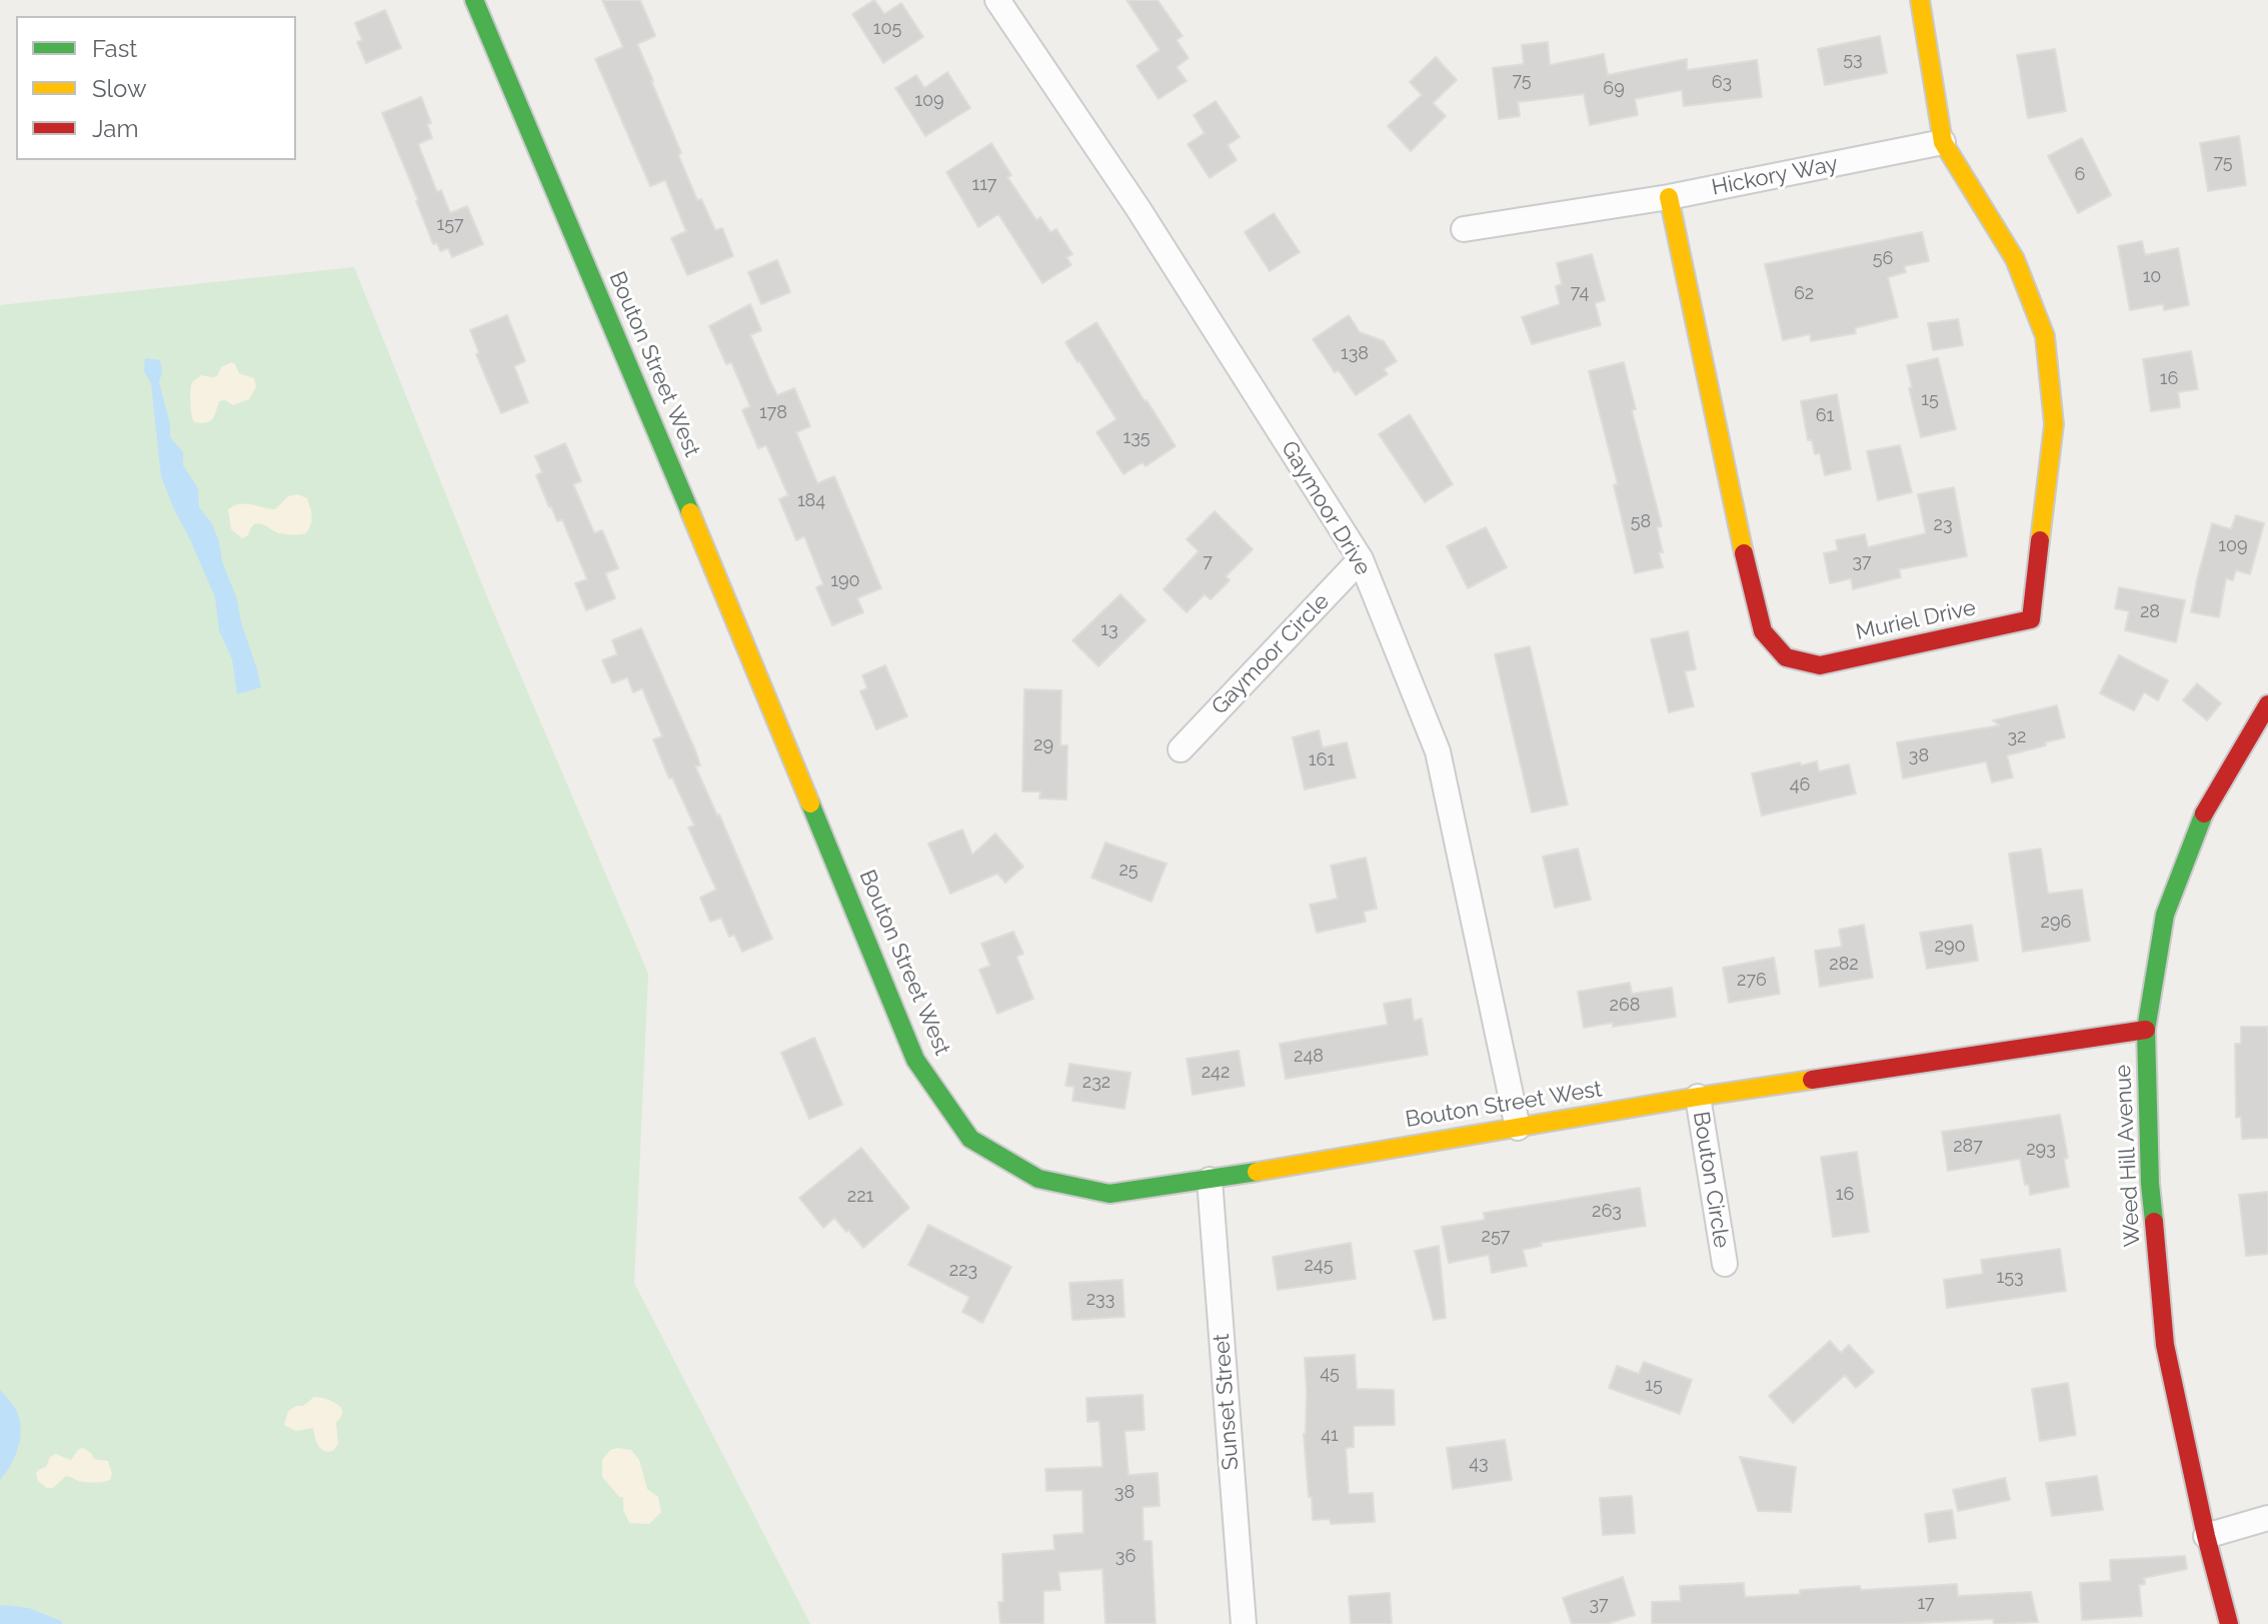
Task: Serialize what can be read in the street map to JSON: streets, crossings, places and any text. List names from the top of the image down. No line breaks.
{"streets":{"street":["Hickory Way","Bouton Street West","Gaymoor Drive","Muriel Drive","Gaymoor Circle","Weed Hill Avenue","Bouton Circle","Sunset Street"]},"crossings":[["Hickory Way","Muriel Drive"],["Bouton Street West","Gaymoor Drive"],["Bouton Street West","Weed Hill Avenue"],["Bouton Street West","Bouton Circle"],["Bouton Street West","Sunset Street"],["Gaymoor Drive","Gaymoor Circle"]],"house_numbers":["105","53","75","63","69","109","75","6","117","157","56","10","74","62","138","16","15","178","61","135","184","58","23","109","7","37","190","28","13","32","29","38","161","46","25","296","290","282","276","268","248","242","232","287","293","16","221","263","257","245","223","153","233","45","15","41","43","38","36","17","37"],"legend":["Fast","Slow","Jam"]}
